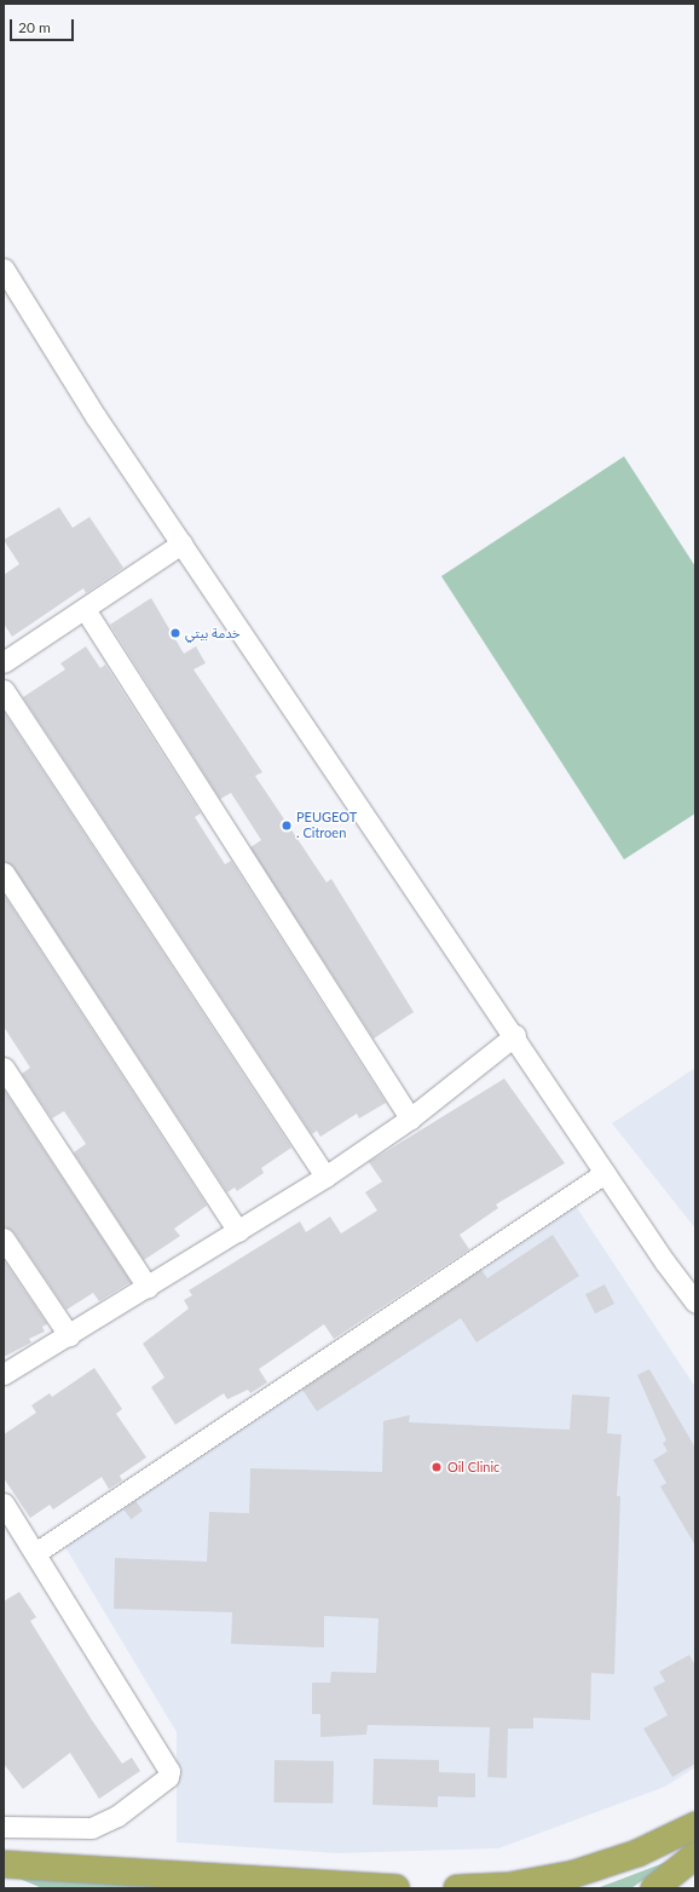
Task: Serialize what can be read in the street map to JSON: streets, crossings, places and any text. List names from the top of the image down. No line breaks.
{"places":["خدمة بيتي","PEUGEOT . Citroen","Oil Clinic"],"scale_bar":"20 m"}
